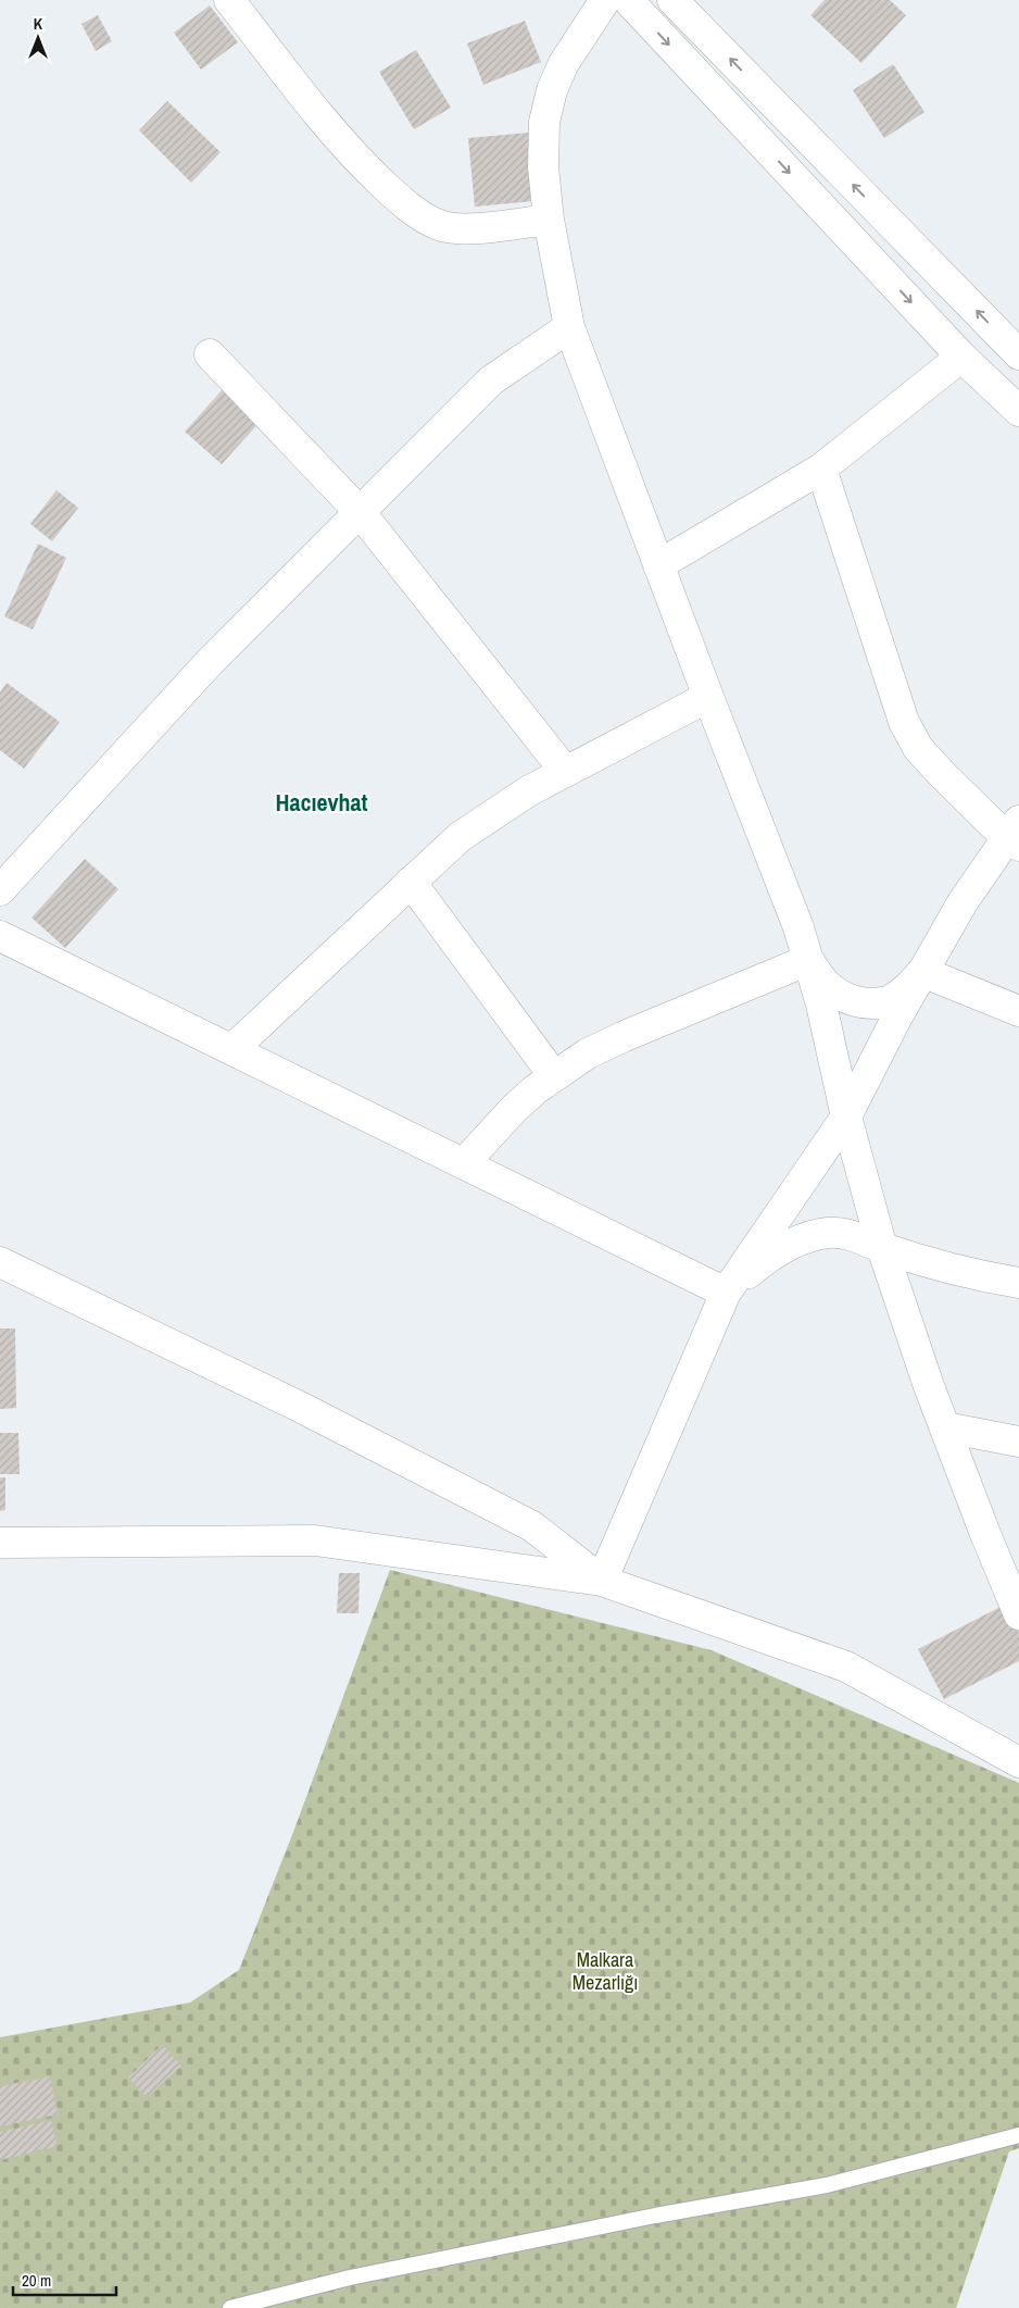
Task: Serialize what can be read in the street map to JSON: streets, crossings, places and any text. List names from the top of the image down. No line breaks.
{"districts":["Hacıevhat"],"parks":["Malkara Mezarlığı"],"scale_bar":"20 m","north":"top"}
